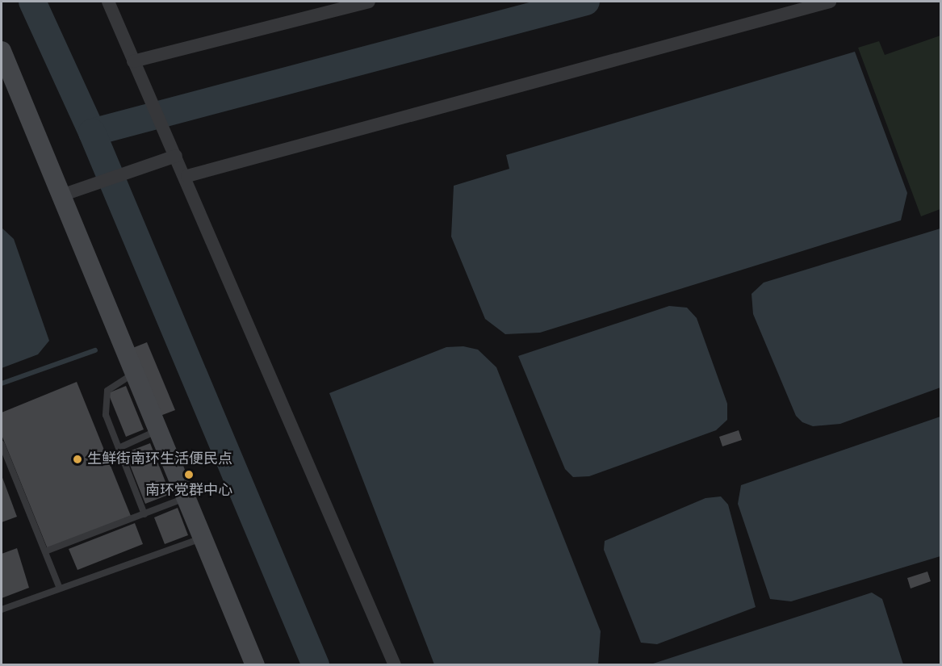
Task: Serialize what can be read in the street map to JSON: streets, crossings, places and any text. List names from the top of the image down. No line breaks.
{"places":["生鲜街南环生活便民点","南环党群中心"]}
